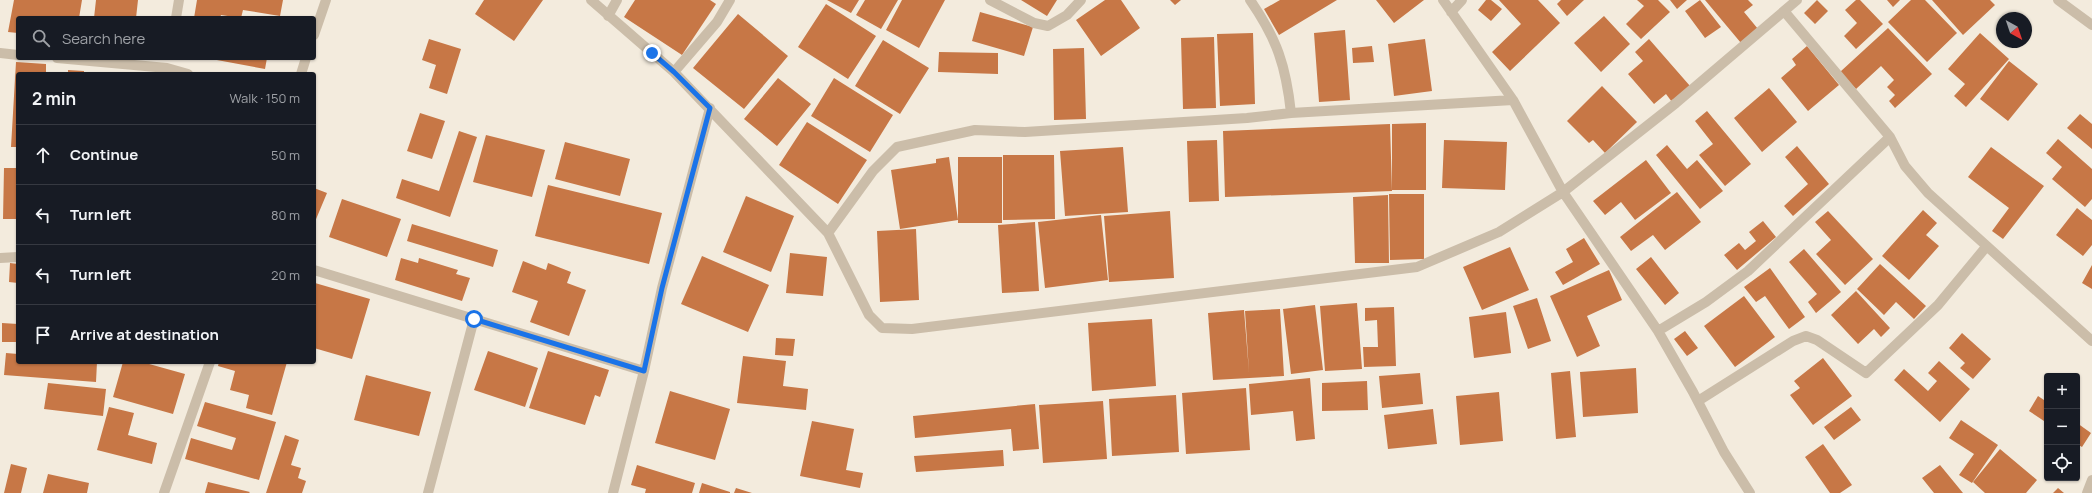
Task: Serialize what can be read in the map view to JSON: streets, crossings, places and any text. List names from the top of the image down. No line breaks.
{"north":"bottom right","page":{"search":"Search here","heading":["2 min","Walk · 150 m"],"list":[["Continue","50 m"],["Turn left","80 m"],["Turn left","20 m"],"Arrive at destination"],"map_buttons":["+","−"]}}
